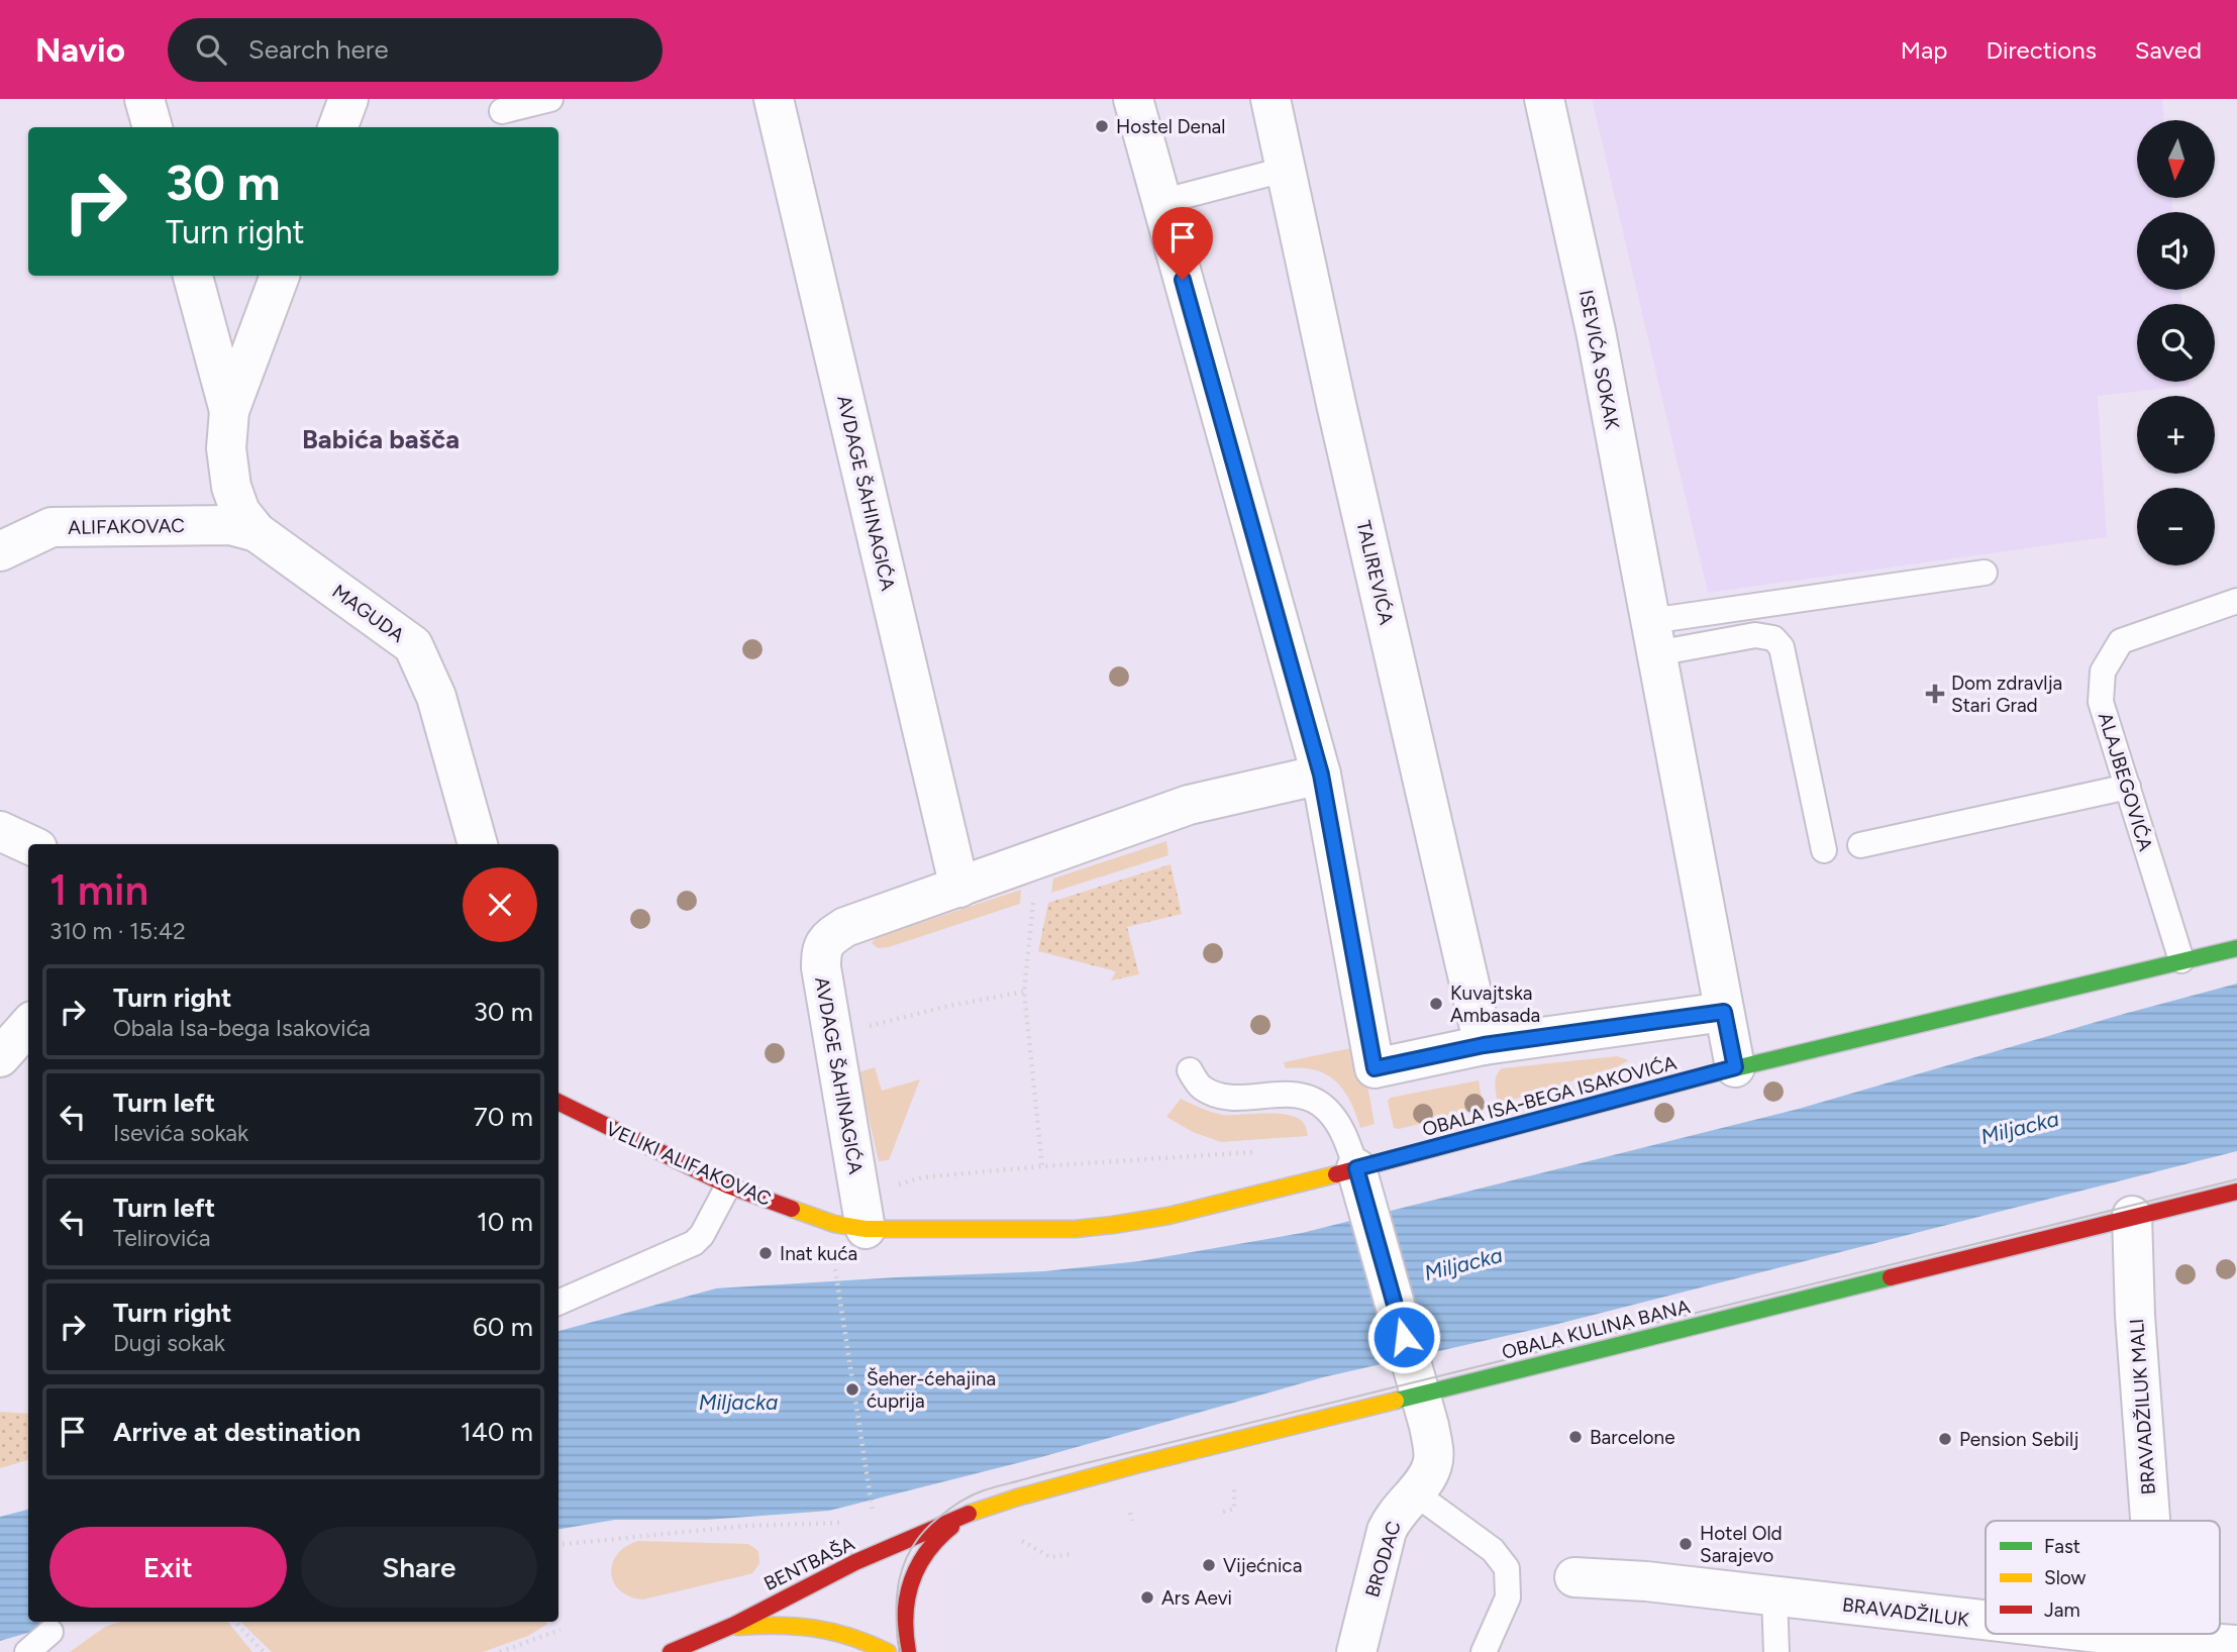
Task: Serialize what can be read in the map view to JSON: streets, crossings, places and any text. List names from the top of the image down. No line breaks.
{"streets":{"main road":["OBALA ISA-BEGA ISAKOVIĆA","VELIKI ALIFAKOVAC","OBALA KULINA BANA","BENTBAŠA"],"street":["ISEVIĆA SOKAK","AVDAGE ŠAHINAGIĆA","ALIFAKOVAC","TALIREVIĆA","MAGUDA","BRAVADŽILUK MALI","BRODAC","BRAVADŽILUK"],"lane":["ALAJBEGOVIĆA"]},"crossings":[["ISEVIĆA SOKAK","OBALA ISA-BEGA ISAKOVIĆA"],["AVDAGE ŠAHINAGIĆA","OBALA ISA-BEGA ISAKOVIĆA"],["AVDAGE ŠAHINAGIĆA","VELIKI ALIFAKOVAC"],["ALIFAKOVAC","MAGUDA"],["ALAJBEGOVIĆA","OBALA ISA-BEGA ISAKOVIĆA"],["OBALA ISA-BEGA ISAKOVIĆA","VELIKI ALIFAKOVAC"],["OBALA ISA-BEGA ISAKOVIĆA","BRODAC"],["OBALA KULINA BANA","BRAVADŽILUK MALI"],["OBALA KULINA BANA","BRODAC"],["OBALA KULINA BANA","BENTBAŠA"],["BRAVADŽILUK MALI","BRAVADŽILUK"]],"districts":["Babića bašča"],"water":["Miljacka"],"places":{"other":["Hostel Denal","Kuvajtska Ambasada","Inat kuća","Šeher-ćehajina ćuprija","Barcelone","Pension Sebilj","Hotel Old Sarajevo","Vijećnica","Ars Aevi"],"health":["Dom zdravlja Stari Grad"]},"legend":["Fast","Slow","Jam"],"north":"bottom","page":{"header":"Navio","search":"Search here","nav":["Map","Directions","Saved"],"map_buttons":["+","−"],"turn":["30 m","Turn right"],"heading":["1 min","310 m · 15:42"],"list":[{"name":"Turn right","note":"Obala Isa-bega Isakovića","value":"30 m"},{"name":"Turn left","note":"Isevića sokak","value":"70 m"},{"name":"Turn left","note":"Telirovića","value":"10 m"},{"name":"Turn right","note":"Dugi sokak","value":"60 m"},{"name":"Arrive at destination","value":"140 m"}],"buttons":["Exit","Share"]}}
